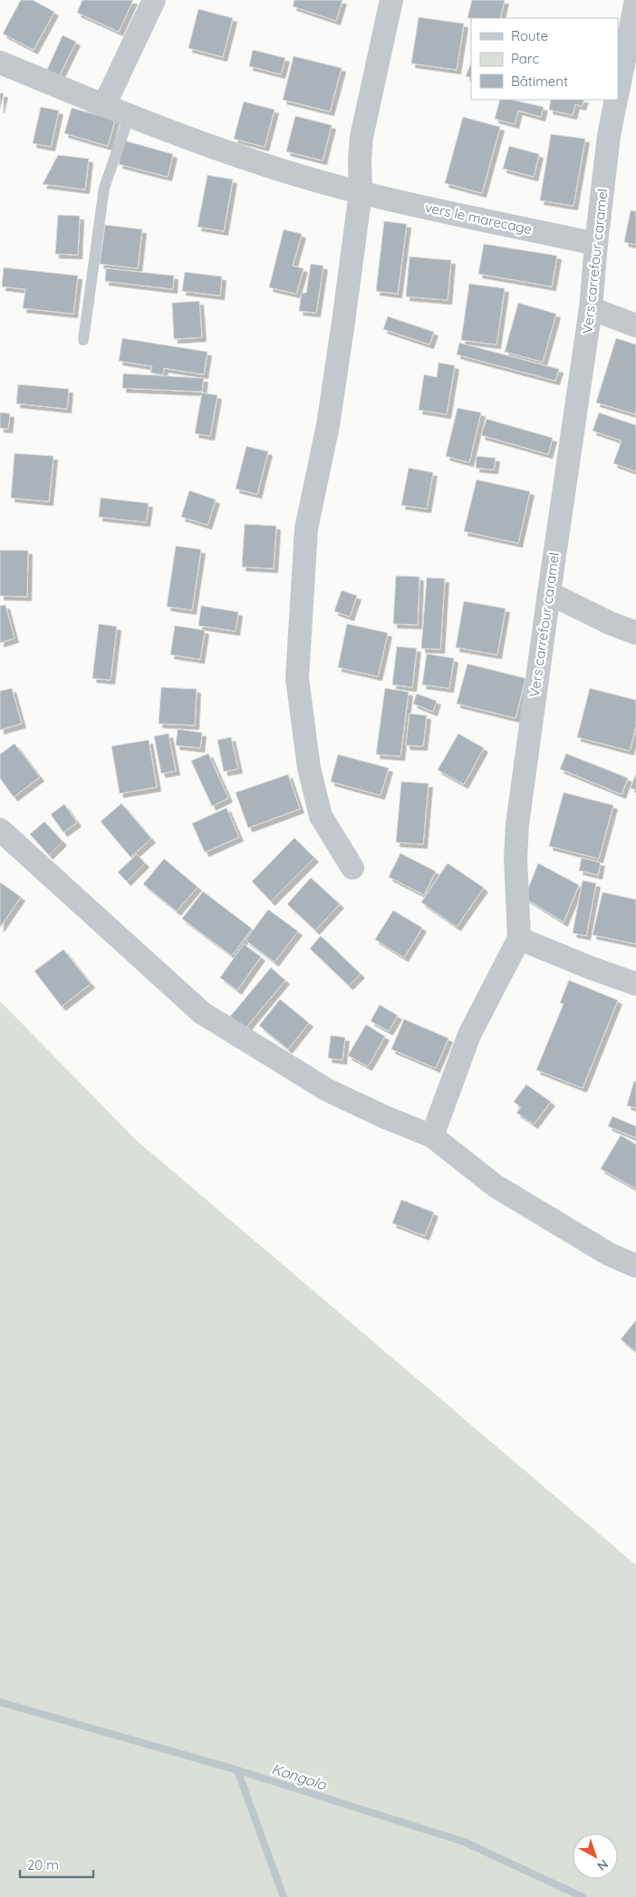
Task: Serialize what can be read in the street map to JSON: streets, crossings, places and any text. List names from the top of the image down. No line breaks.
{"streets":{"street":["vers le marecage","Vers carrefour caramel"]},"crossings":[["vers le marecage","Vers carrefour caramel"]],"water":["Kongolo"],"legend":["Route","Parc","Bâtiment"],"scale_bar":"20 m","north":"bottom right"}
